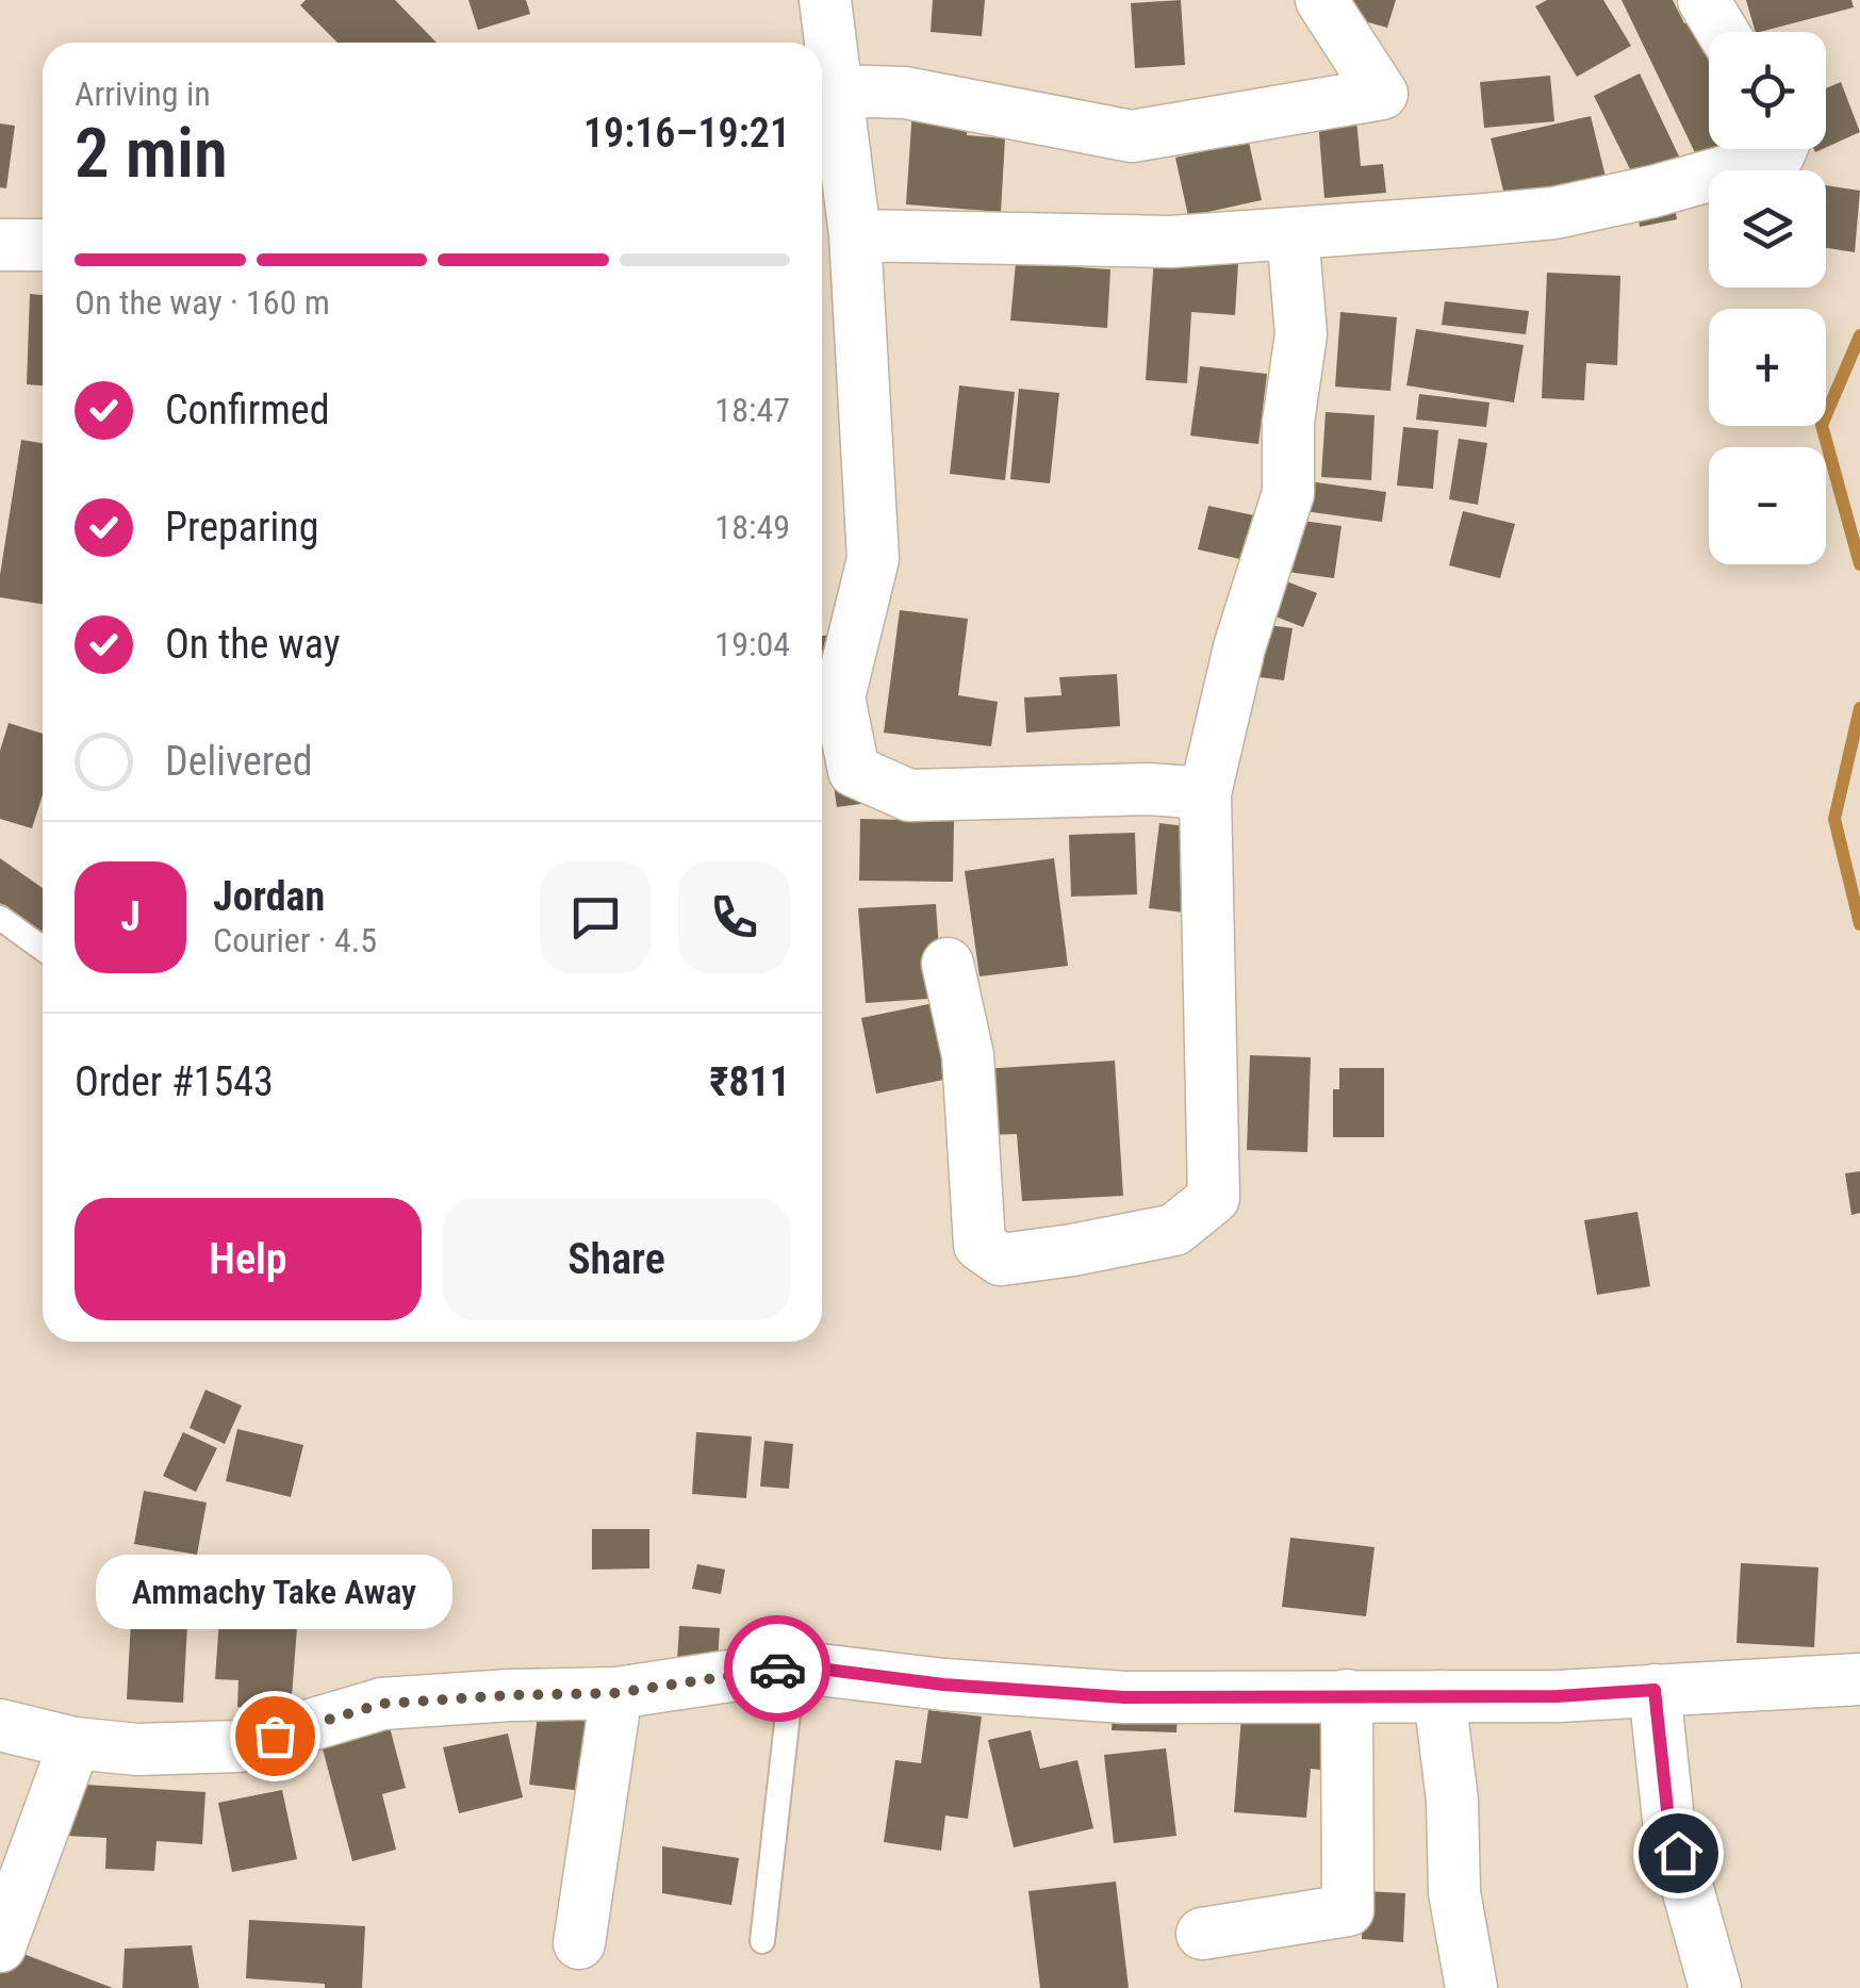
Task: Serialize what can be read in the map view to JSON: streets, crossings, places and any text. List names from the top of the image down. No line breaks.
{"places":["Ammachy Take Away"],"page":{"map_buttons":["+","−"],"heading":["2 min","Arriving in","19:16–19:21"],"panel":["Jordan","Courier · 4.5","Order #1543","₹811"],"bar":"On the way · 160 m","list":[["Confirmed","18:47"],["Preparing","18:49"],["On the way","19:04"],"Delivered"],"round":"J","buttons":["Help","Share"],"bubble":"Ammachy Take Away"}}
